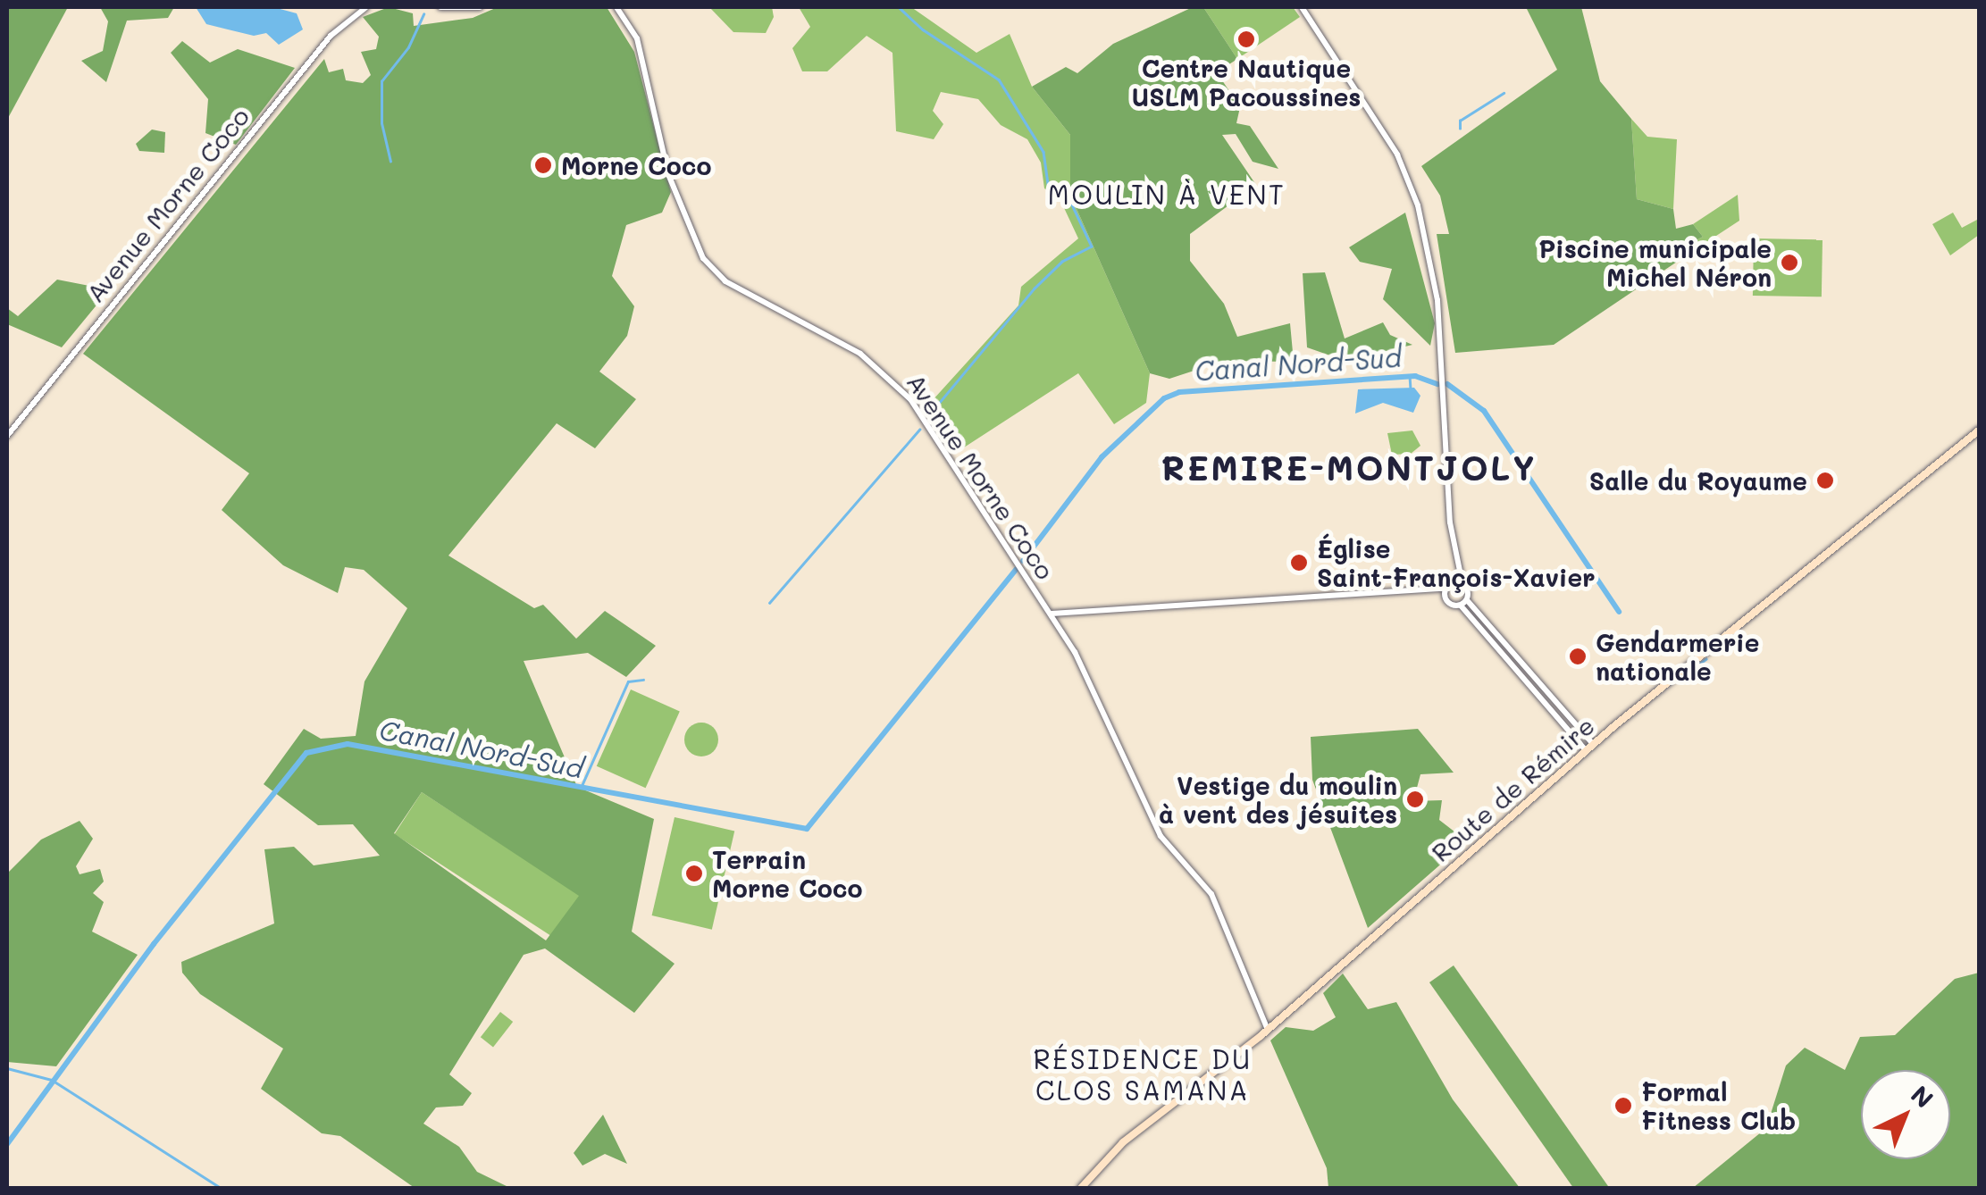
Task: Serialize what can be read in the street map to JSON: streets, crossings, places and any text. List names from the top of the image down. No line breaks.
{"streets":{"main road":["Route de Rémire"],"street":["Avenue Morne Coco"]},"crossings":[["Avenue Morne Coco","Route de Rémire"]],"districts":["MOULIN À VENT","REMIRE-MONTJOLY","RÉSIDENCE DU CLOS SAMANA"],"water":["Canal Nord-Sud"],"places":["Centre Nautique USLM Pacoussines","Morne Coco","Piscine municipale Michel Néron","Salle du Royaume","Église Saint-François-Xavier","Gendarmerie nationale","Vestige du moulin à vent des jésuites","Terrain Morne Coco","Formal Fitness Club"],"north":"top right"}
